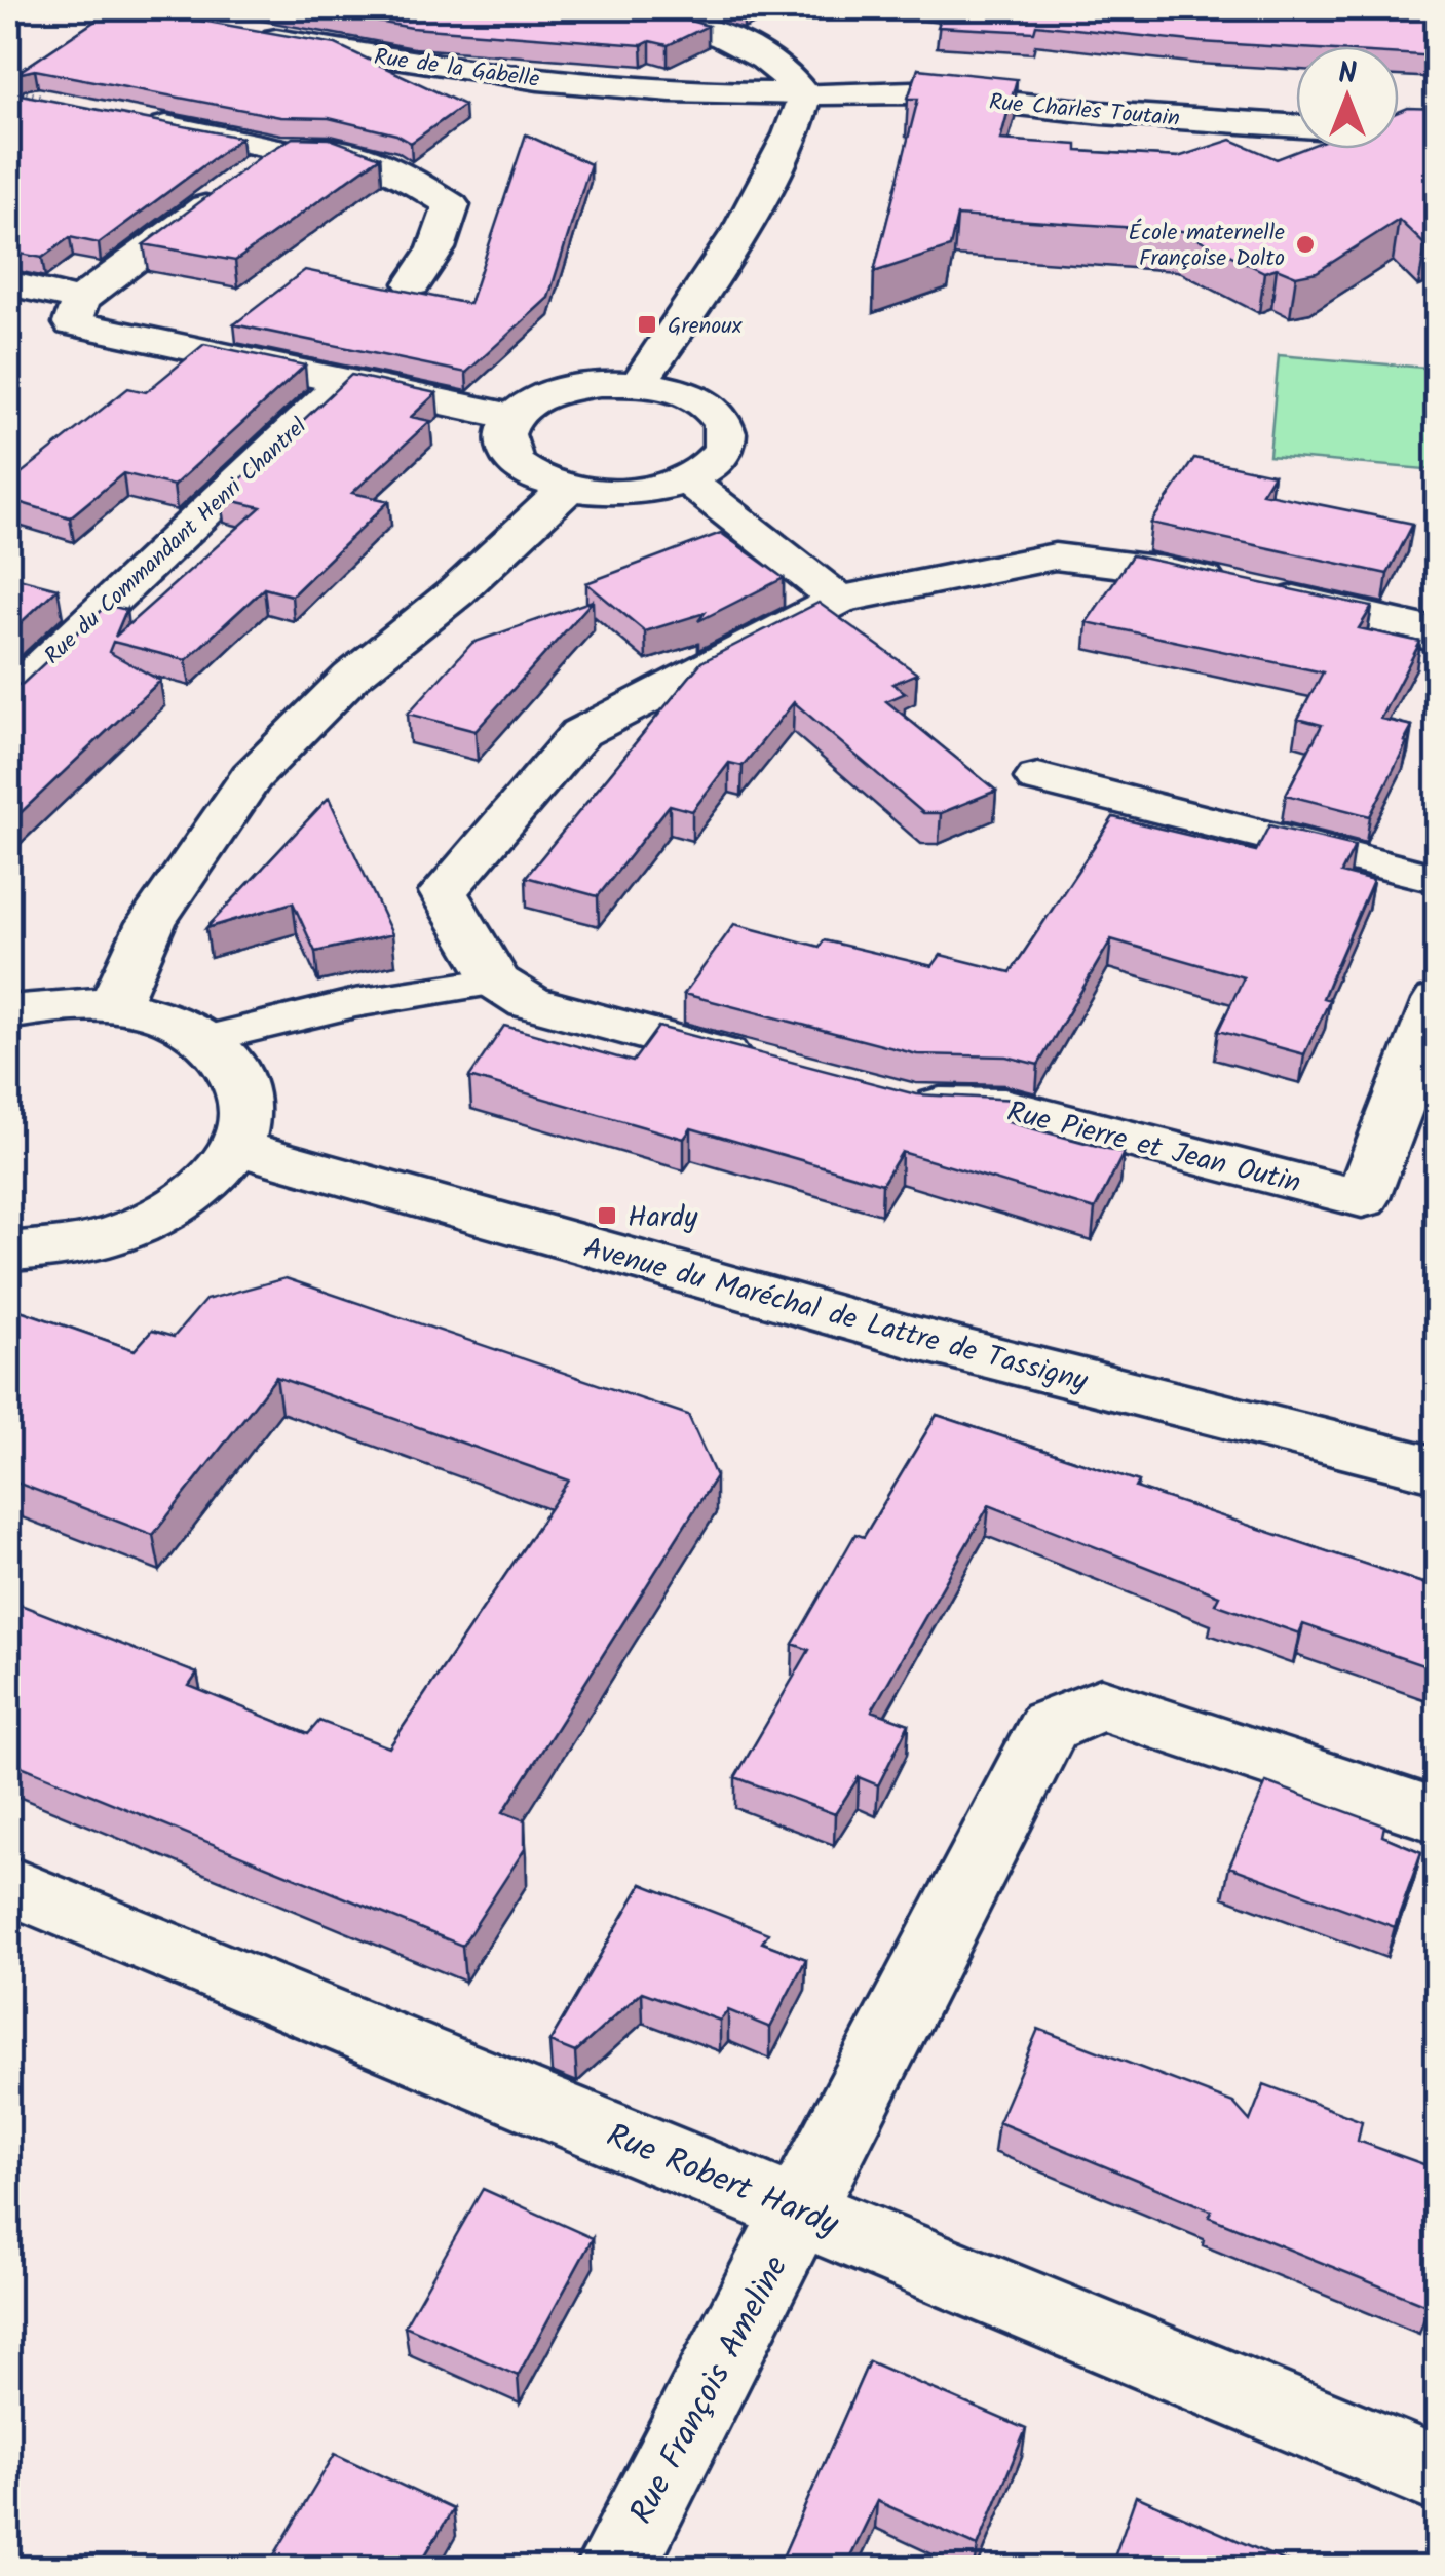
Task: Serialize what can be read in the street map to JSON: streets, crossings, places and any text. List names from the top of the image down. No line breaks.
{"streets":{"street":["Rue de la Gabelle","Rue Charles Toutain","Rue du Commandant Henri Chantrel","Rue Pierre et Jean Outin","Avenue du Maréchal de Lattre de Tassigny","Rue Robert Hardy","Rue François Ameline"]},"crossings":[["Rue de la Gabelle","Rue Charles Toutain"],["Rue Robert Hardy","Rue François Ameline"]],"places":{"other":["École maternelle Françoise Dolto"],"transit":["Grenoux","Hardy"]},"north":"top"}
